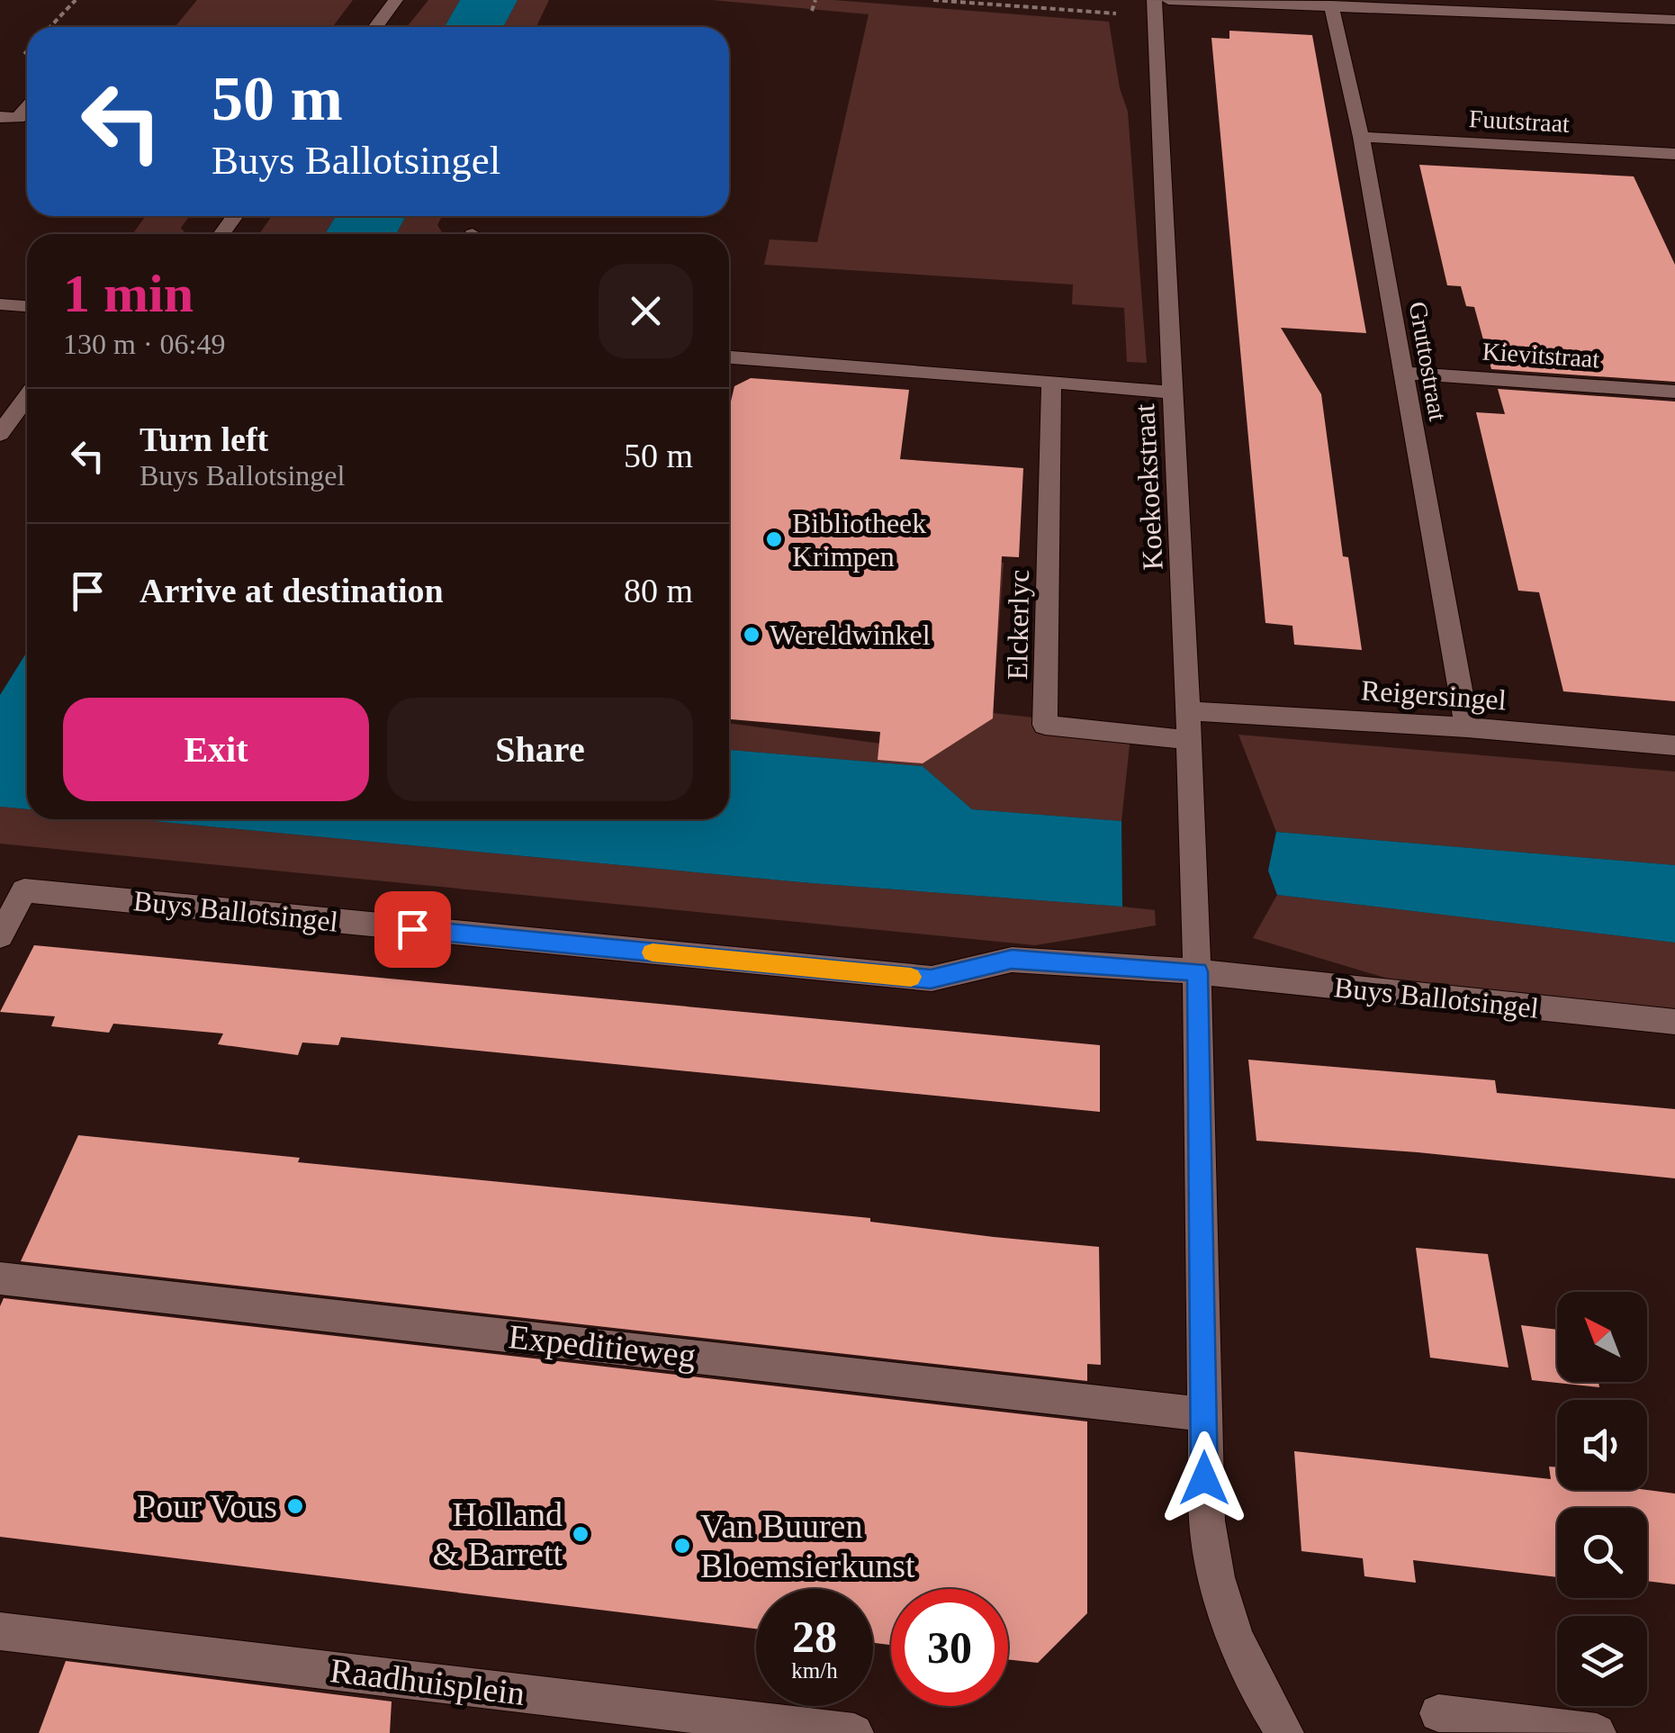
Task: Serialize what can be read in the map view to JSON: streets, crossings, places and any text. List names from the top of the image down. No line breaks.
{"streets":{"street":["Fuutstraat","Kievitstraat","Gruttostraat","Koekoekstraat","Elckerlyc","Reigersingel","Buys Ballotsingel","Expeditieweg","Raadhuisplein"]},"crossings":[["Fuutstraat","Gruttostraat"],["Kievitstraat","Gruttostraat"],["Gruttostraat","Reigersingel"],["Koekoekstraat","Elckerlyc"],["Koekoekstraat","Reigersingel"],["Koekoekstraat","Buys Ballotsingel"]],"places":["Bibliotheek Krimpen","Wereldwinkel","Pour Vous","Holland & Barrett","Van Buuren Bloemsierkunst"],"north":"top left","page":{"turn":["50 m","Buys Ballotsingel"],"heading":["1 min","130 m · 06:49"],"list":[{"name":"Turn left","note":"Buys Ballotsingel","value":"50 m"},{"name":"Arrive at destination","value":"80 m"}],"buttons":["Exit","Share"],"speed":"28 km/h","limit":"30"}}
